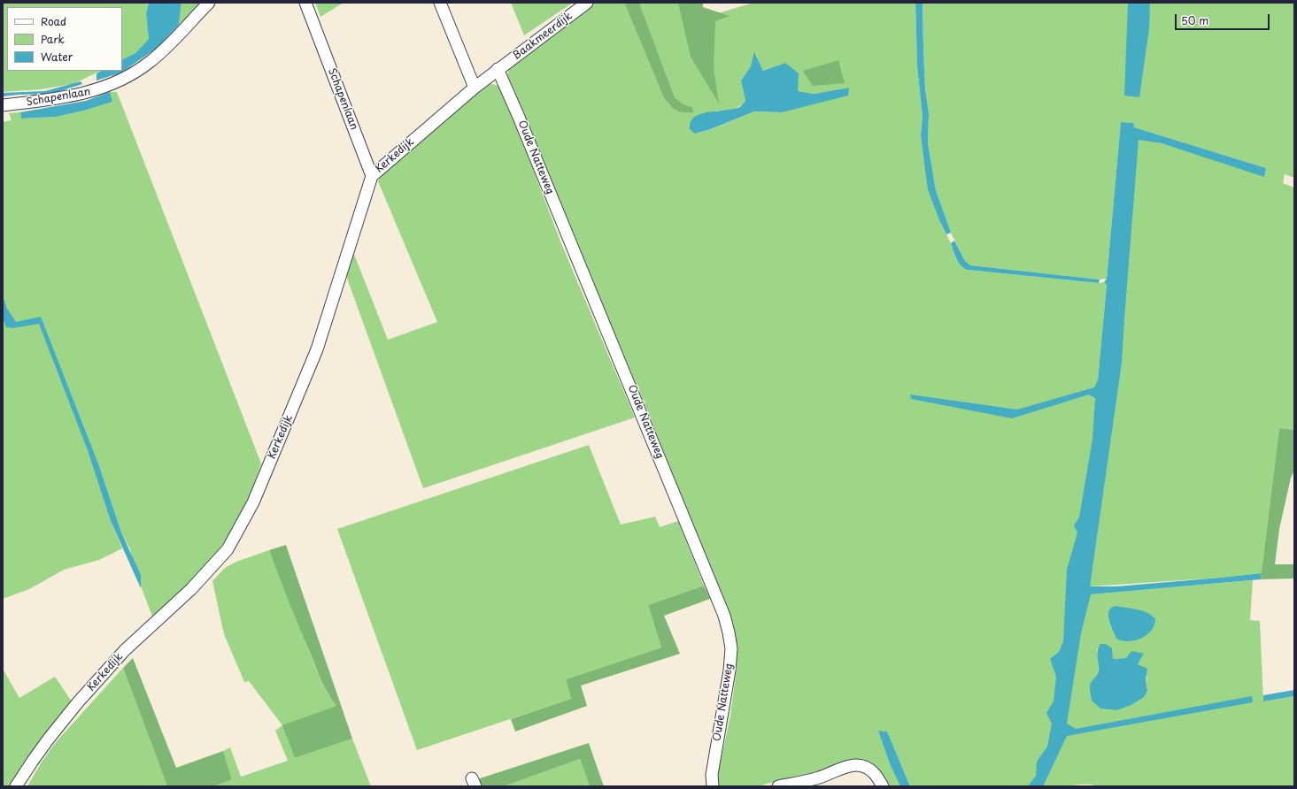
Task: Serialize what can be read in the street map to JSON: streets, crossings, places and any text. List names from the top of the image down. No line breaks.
{"streets":{"street":["Baakmeerdijk","Schapenlaan","Kerkedijk","Oude Natteweg"]},"crossings":[["Baakmeerdijk","Kerkedijk"],["Baakmeerdijk","Oude Natteweg"],["Schapenlaan","Kerkedijk"],["Kerkedijk","Oude Natteweg"]],"legend":["Road","Park","Water"],"scale_bar":"50 m"}
